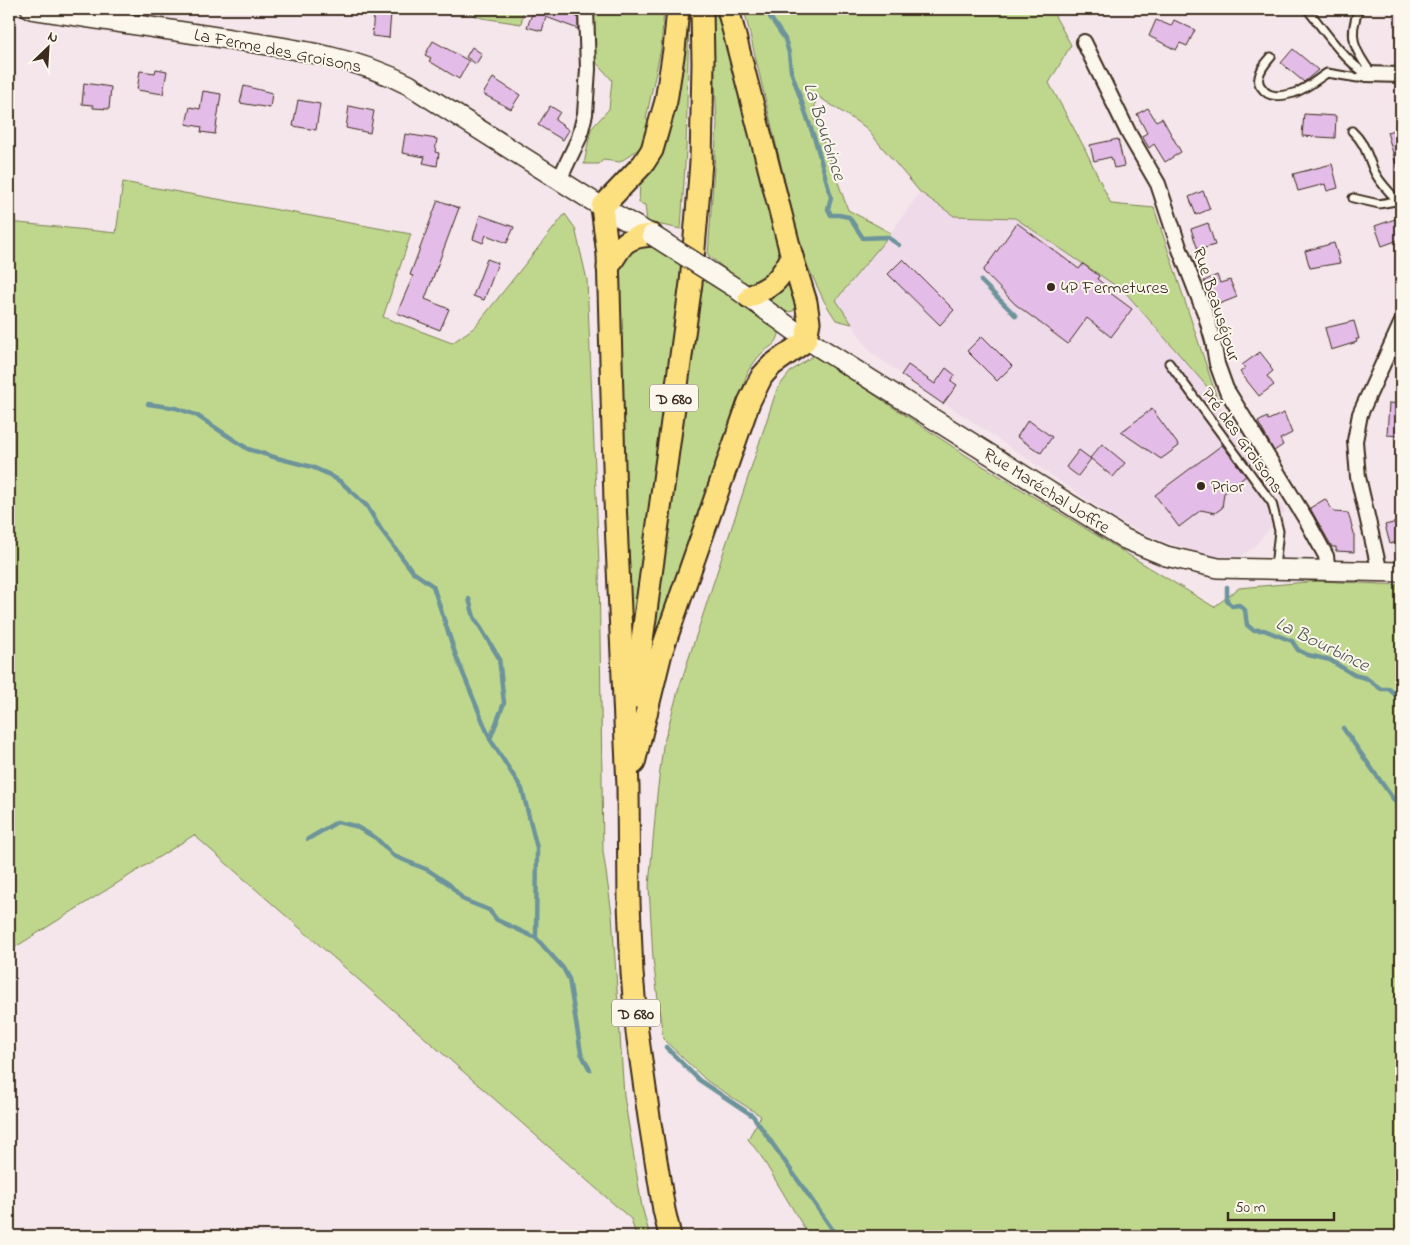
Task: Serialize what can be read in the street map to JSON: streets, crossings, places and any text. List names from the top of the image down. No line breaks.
{"streets":{"main road":["La Ferme des Groisons","D 680","Rue Maréchal Joffre"],"street":["Rue Beauséjour"],"lane":["Pré des Groisons"]},"crossings":[["La Ferme des Groisons","Rue Maréchal Joffre"],["Rue Beauséjour","Rue Maréchal Joffre"],["Pré des Groisons","Rue Maréchal Joffre"]],"water":["La Bourbince"],"places":["4P Fermetures","Prior"],"scale_bar":"50 m","north":"top right"}
